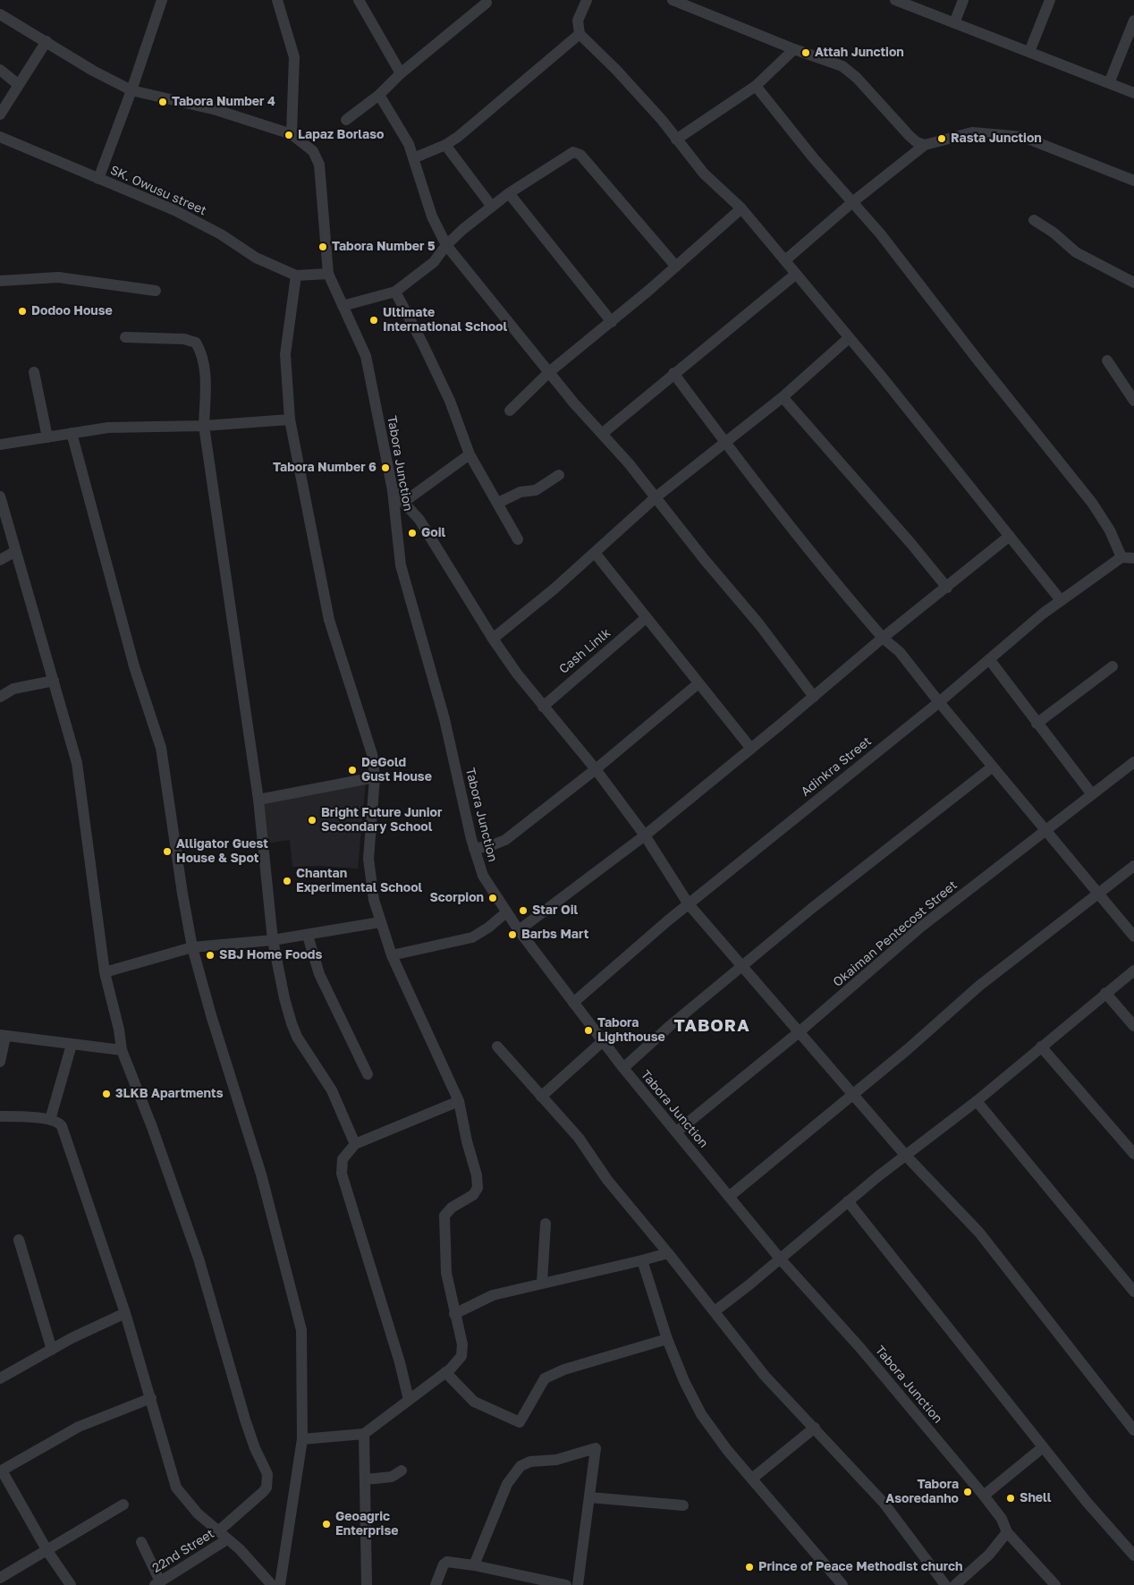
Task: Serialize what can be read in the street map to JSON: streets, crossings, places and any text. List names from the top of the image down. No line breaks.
{"streets":{"street":["SK. Owusu street","Tabora Junction","Cash Linlk","Adinkra Street","Okaiman Pentecost Street","22nd Street"]},"crossings":[["SK. Owusu street","Tabora Junction"],["Tabora Junction","Adinkra Street"],["Tabora Junction","Okaiman Pentecost Street"]],"districts":["TABORA"],"places":["Attah Junction","Tabora Number 4","Lapaz Borlaso","Rasta Junction","Tabora Number 5","Dodoo House","Ultimate International School","Tabora Number 6","Goil","DeGold Gust House","Bright Future Junior Secondary School","Alligator Guest House & Spot","Chantan Experimental School","Scorpion","Star Oil","Barbs Mart","SBJ Home Foods","Tabora Lighthouse","3LKB Apartments","Tabora Asoredanho","Shell","Geoagric Enterprise","Prince of Peace Methodist church"]}
